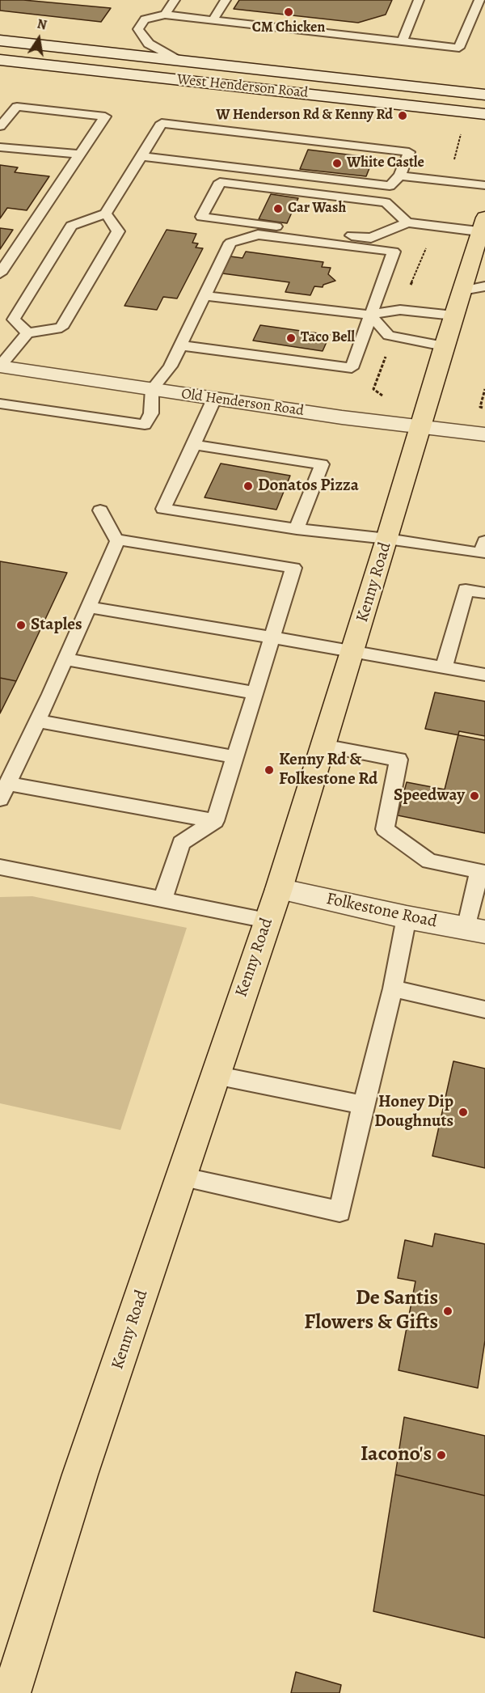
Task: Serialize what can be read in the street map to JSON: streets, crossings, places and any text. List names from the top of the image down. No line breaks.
{"streets":{"main road":["West Henderson Road","Old Henderson Road","Kenny Road","Folkestone Road"]},"crossings":[["Old Henderson Road","Kenny Road"],["Kenny Road","Folkestone Road"]],"places":["CM Chicken","W Henderson Rd & Kenny Rd","White Castle","Car Wash","Taco Bell","Donatos Pizza","Staples","Kenny Rd & Folkestone Rd","Speedway","Honey Dip Doughnuts","De Santis Flowers & Gifts","Iacono's"],"north":"top"}
